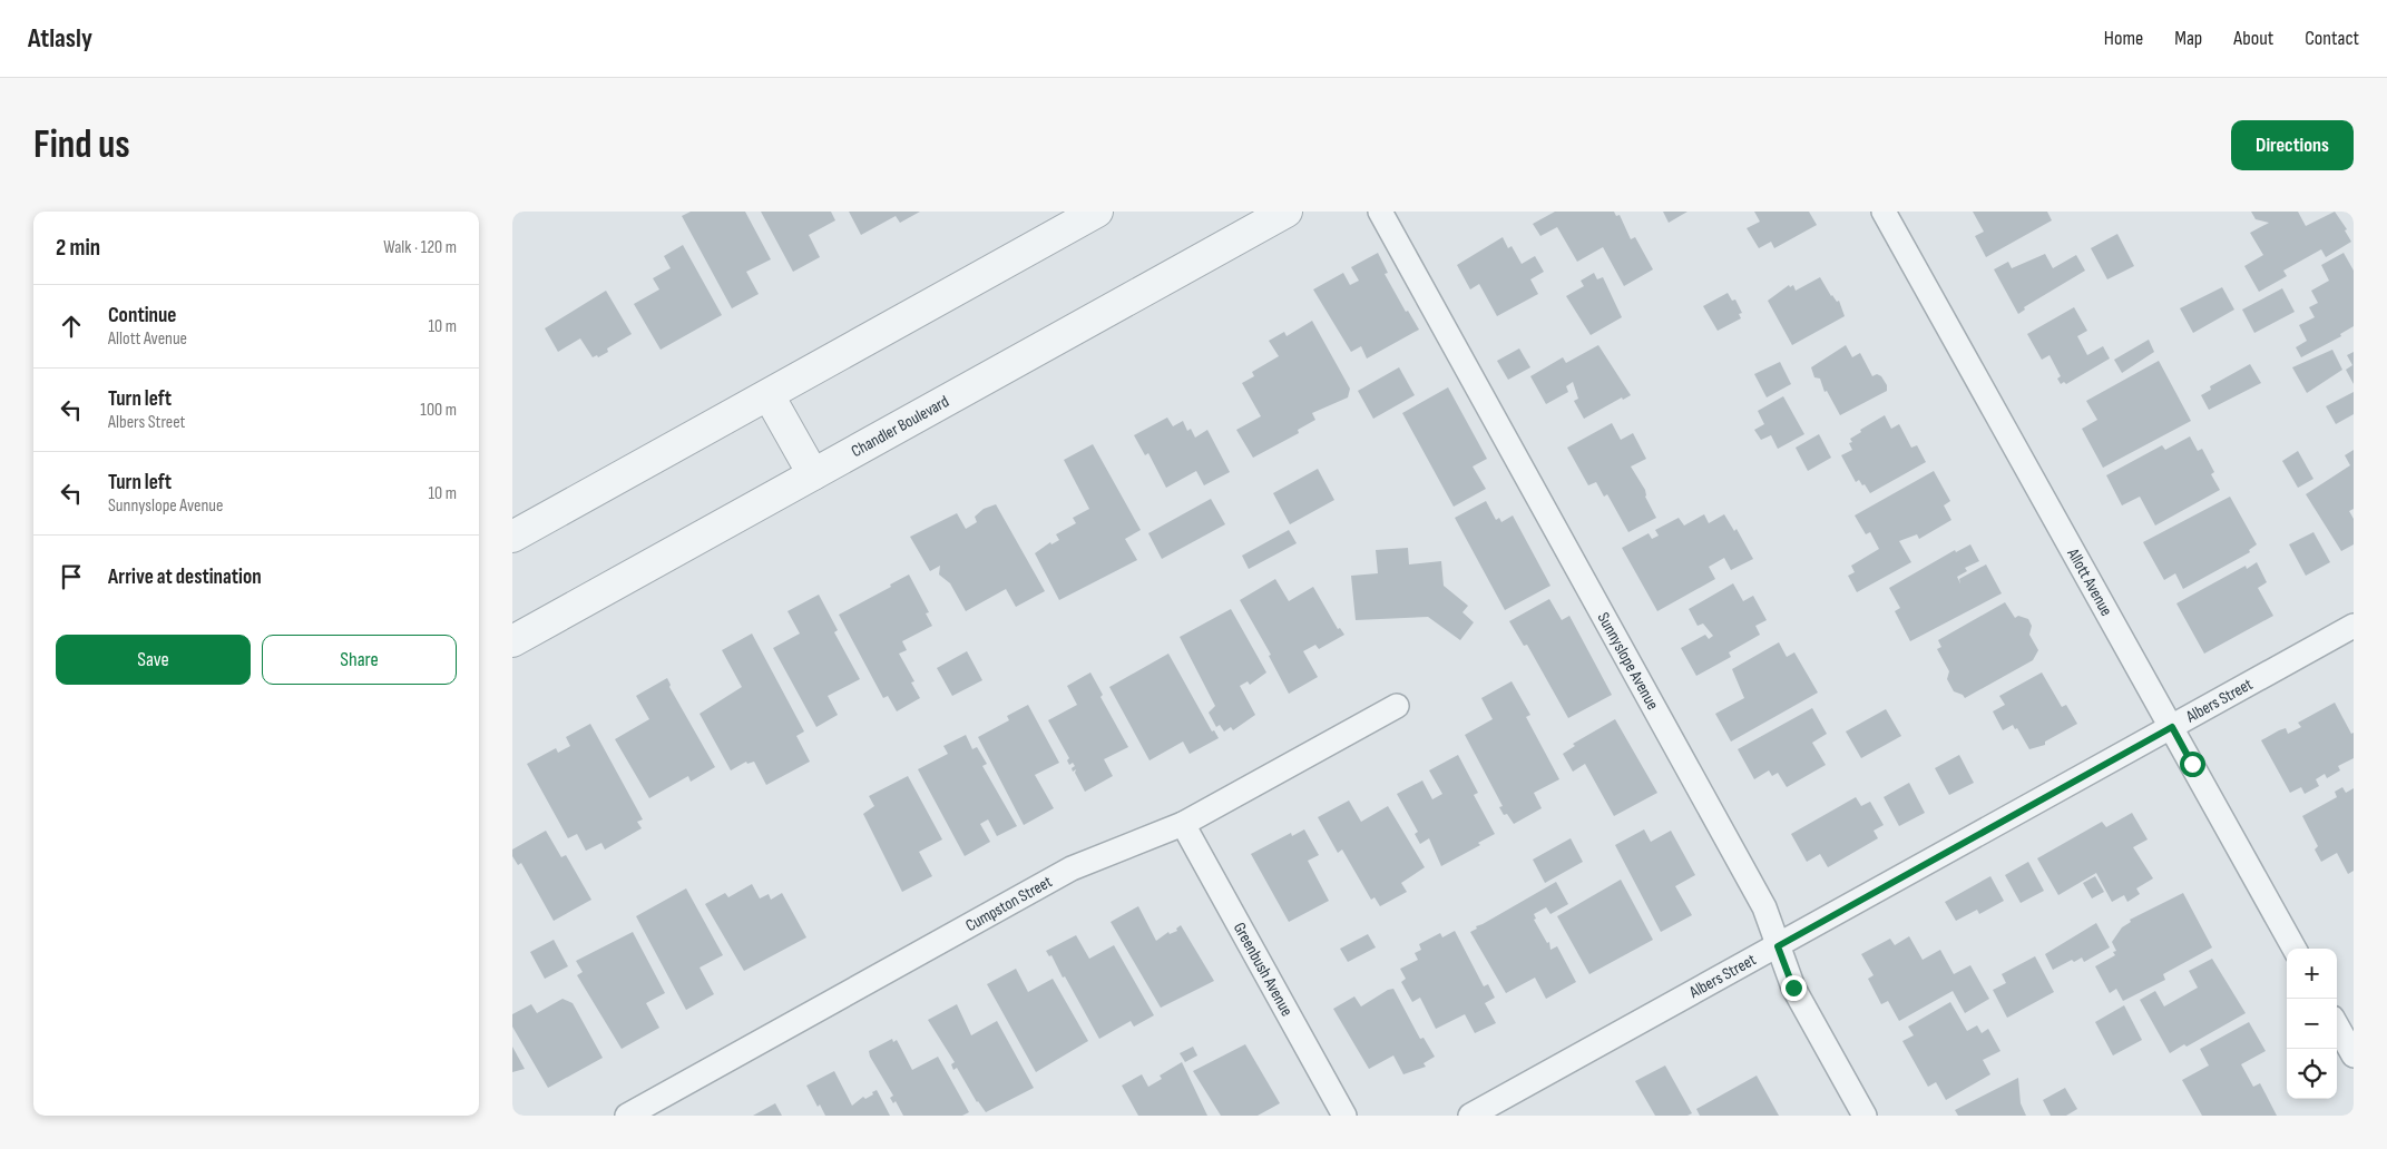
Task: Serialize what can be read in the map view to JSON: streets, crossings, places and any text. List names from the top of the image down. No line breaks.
{"streets":{"street":["Chandler Boulevard","Allott Avenue","Sunnyslope Avenue","Albers Street","Cumpston Street","Greenbush Avenue"]},"crossings":[["Allott Avenue","Albers Street"],["Sunnyslope Avenue","Albers Street"],["Cumpston Street","Greenbush Avenue"]],"page":{"header":"Atlasly","nav":["Home","Map","About","Contact"],"buttons":["Directions",["Save","Share"]],"title":"Find us","heading":["2 min","Walk · 120 m"],"list":[["Continue","Allott Avenue","10 m"],["Turn left","Albers Street","100 m"],["Turn left","Sunnyslope Avenue","10 m"],"Arrive at destination"],"map_buttons":["+","−"]}}
